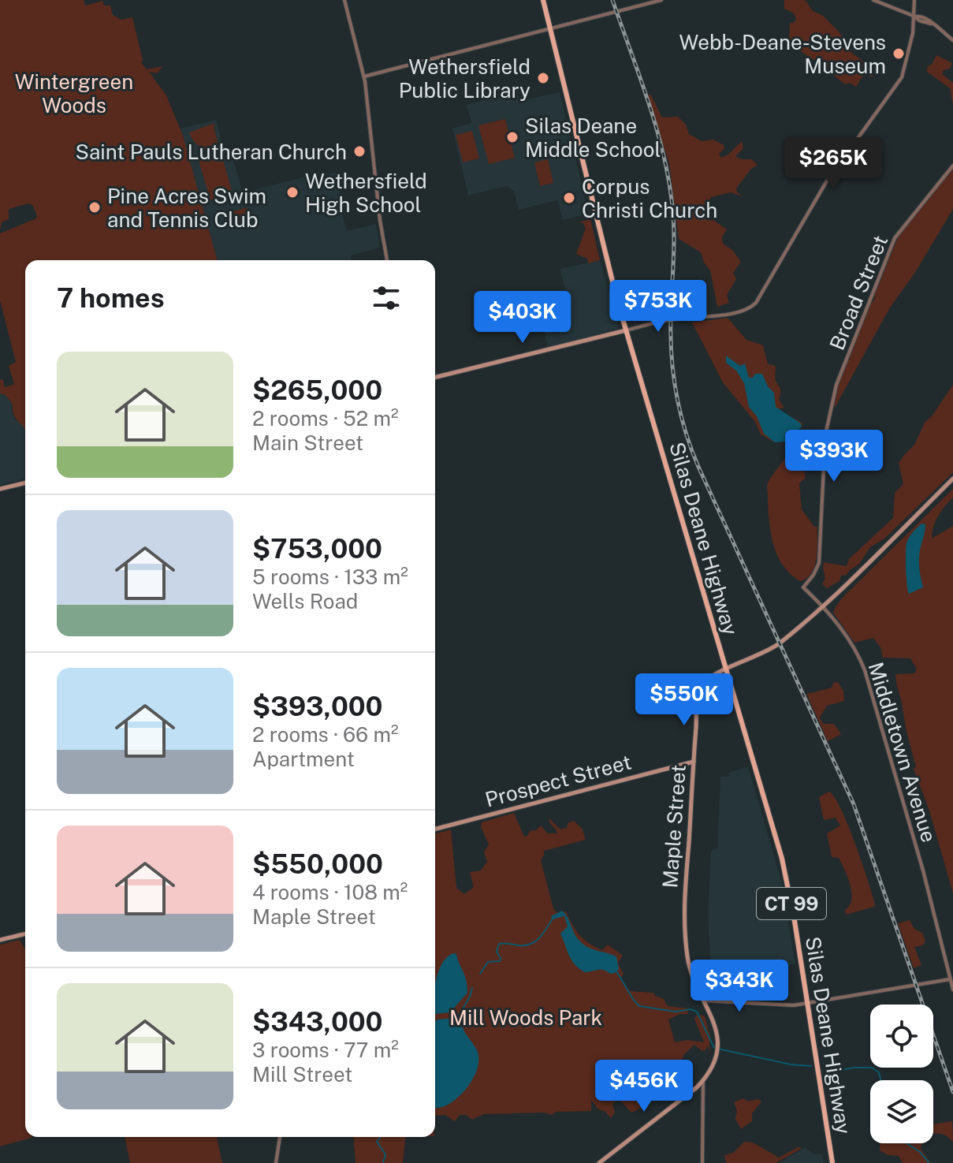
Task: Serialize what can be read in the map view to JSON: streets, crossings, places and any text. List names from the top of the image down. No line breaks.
{"streets":{"main road":["Silas Deane Highway","Prospect Street","Maple Street","CT 99"],"street":["Broad Street","Middletown Avenue"]},"crossings":[["Broad Street","Middletown Avenue"],["Silas Deane Highway","Maple Street"],["Middletown Avenue","Maple Street"],["Prospect Street","Maple Street"]],"parks":["Wintergreen Woods","Mill Woods Park"],"places":["Webb-Deane-Stevens Museum","Wethersfield Public Library","Silas Deane Middle School","Saint Pauls Lutheran Church","Wethersfield High School","Corpus Christi Church","Pine Acres Swim and Tennis Club"],"page":{"price":["$265K","$753K","$403K","$393K","$550K","$343K","$456K"],"heading":"7 homes","list":[{"name":"$265,000","note":"2 rooms · 52 m² · Main Street"},{"name":"$753,000","note":"5 rooms · 133 m² · Wells Road"},{"name":"$393,000","note":"2 rooms · 66 m² · Apartment"},{"name":"$550,000","note":"4 rooms · 108 m² · Maple Street"},{"name":"$343,000","note":"3 rooms · 77 m² · Mill Street"}]}}
